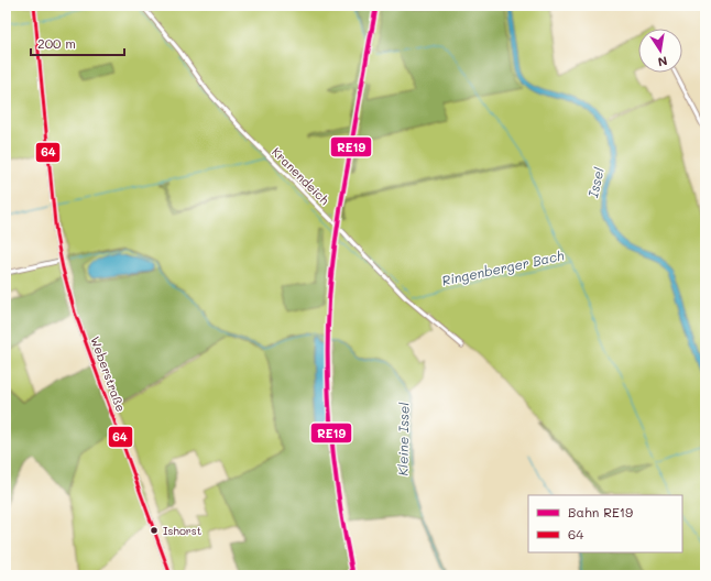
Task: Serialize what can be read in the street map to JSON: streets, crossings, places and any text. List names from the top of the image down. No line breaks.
{"streets":{"main road":["Weberstraße"],"street":["Kranendeich"]},"water":["Issel","Ringenberger Bach","Kleine Issel"],"places":["Ishorst"],"lines":["rail line RE19","transit line 64"],"legend":["Bahn RE19","64"],"scale_bar":"200 m","north":"bottom"}
